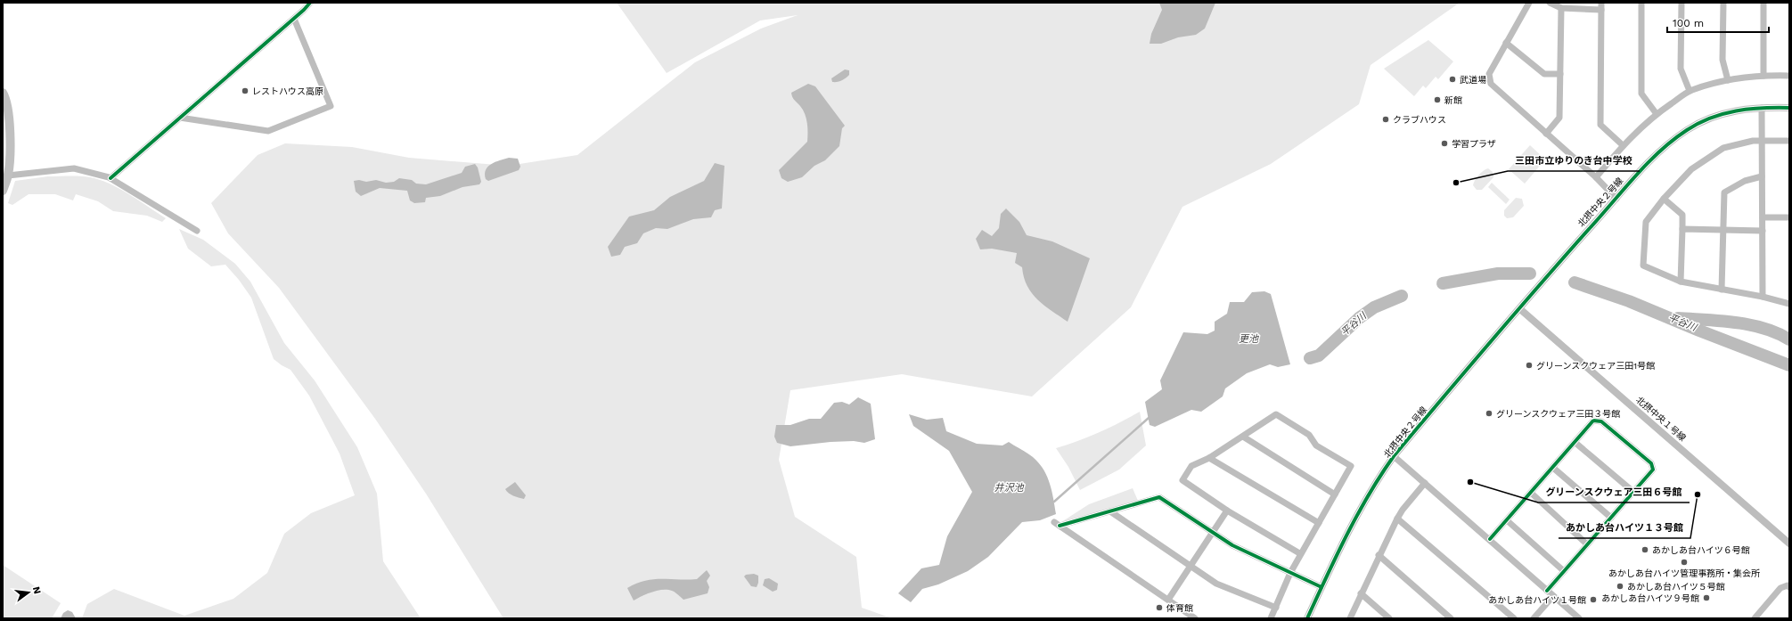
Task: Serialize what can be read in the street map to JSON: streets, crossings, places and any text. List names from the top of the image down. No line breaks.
{"streets":{"street":["北摂中央２号線","北摂中央１号線"]},"crossings":[["北摂中央２号線","北摂中央１号線"]],"water":["平谷川","更池","井沢池"],"places":["武道場","レストハウス高原","新館","クラブハウス","学習プラザ","三田市立ゆりのき台中学校","グリーンスクウェア三田1号館","グリーンスクウェア三田３号館","グリーンスクウェア三田６号館","あかしあ台ハイツ１３号館","あかしあ台ハイツ６号館","あかしあ台ハイツ管理事務所・集会所","あかしあ台ハイツ５号館","あかしあ台ハイツ９号館","あかしあ台ハイツ１号館","体育館"],"scale_bar":"100 m","north":"right"}
